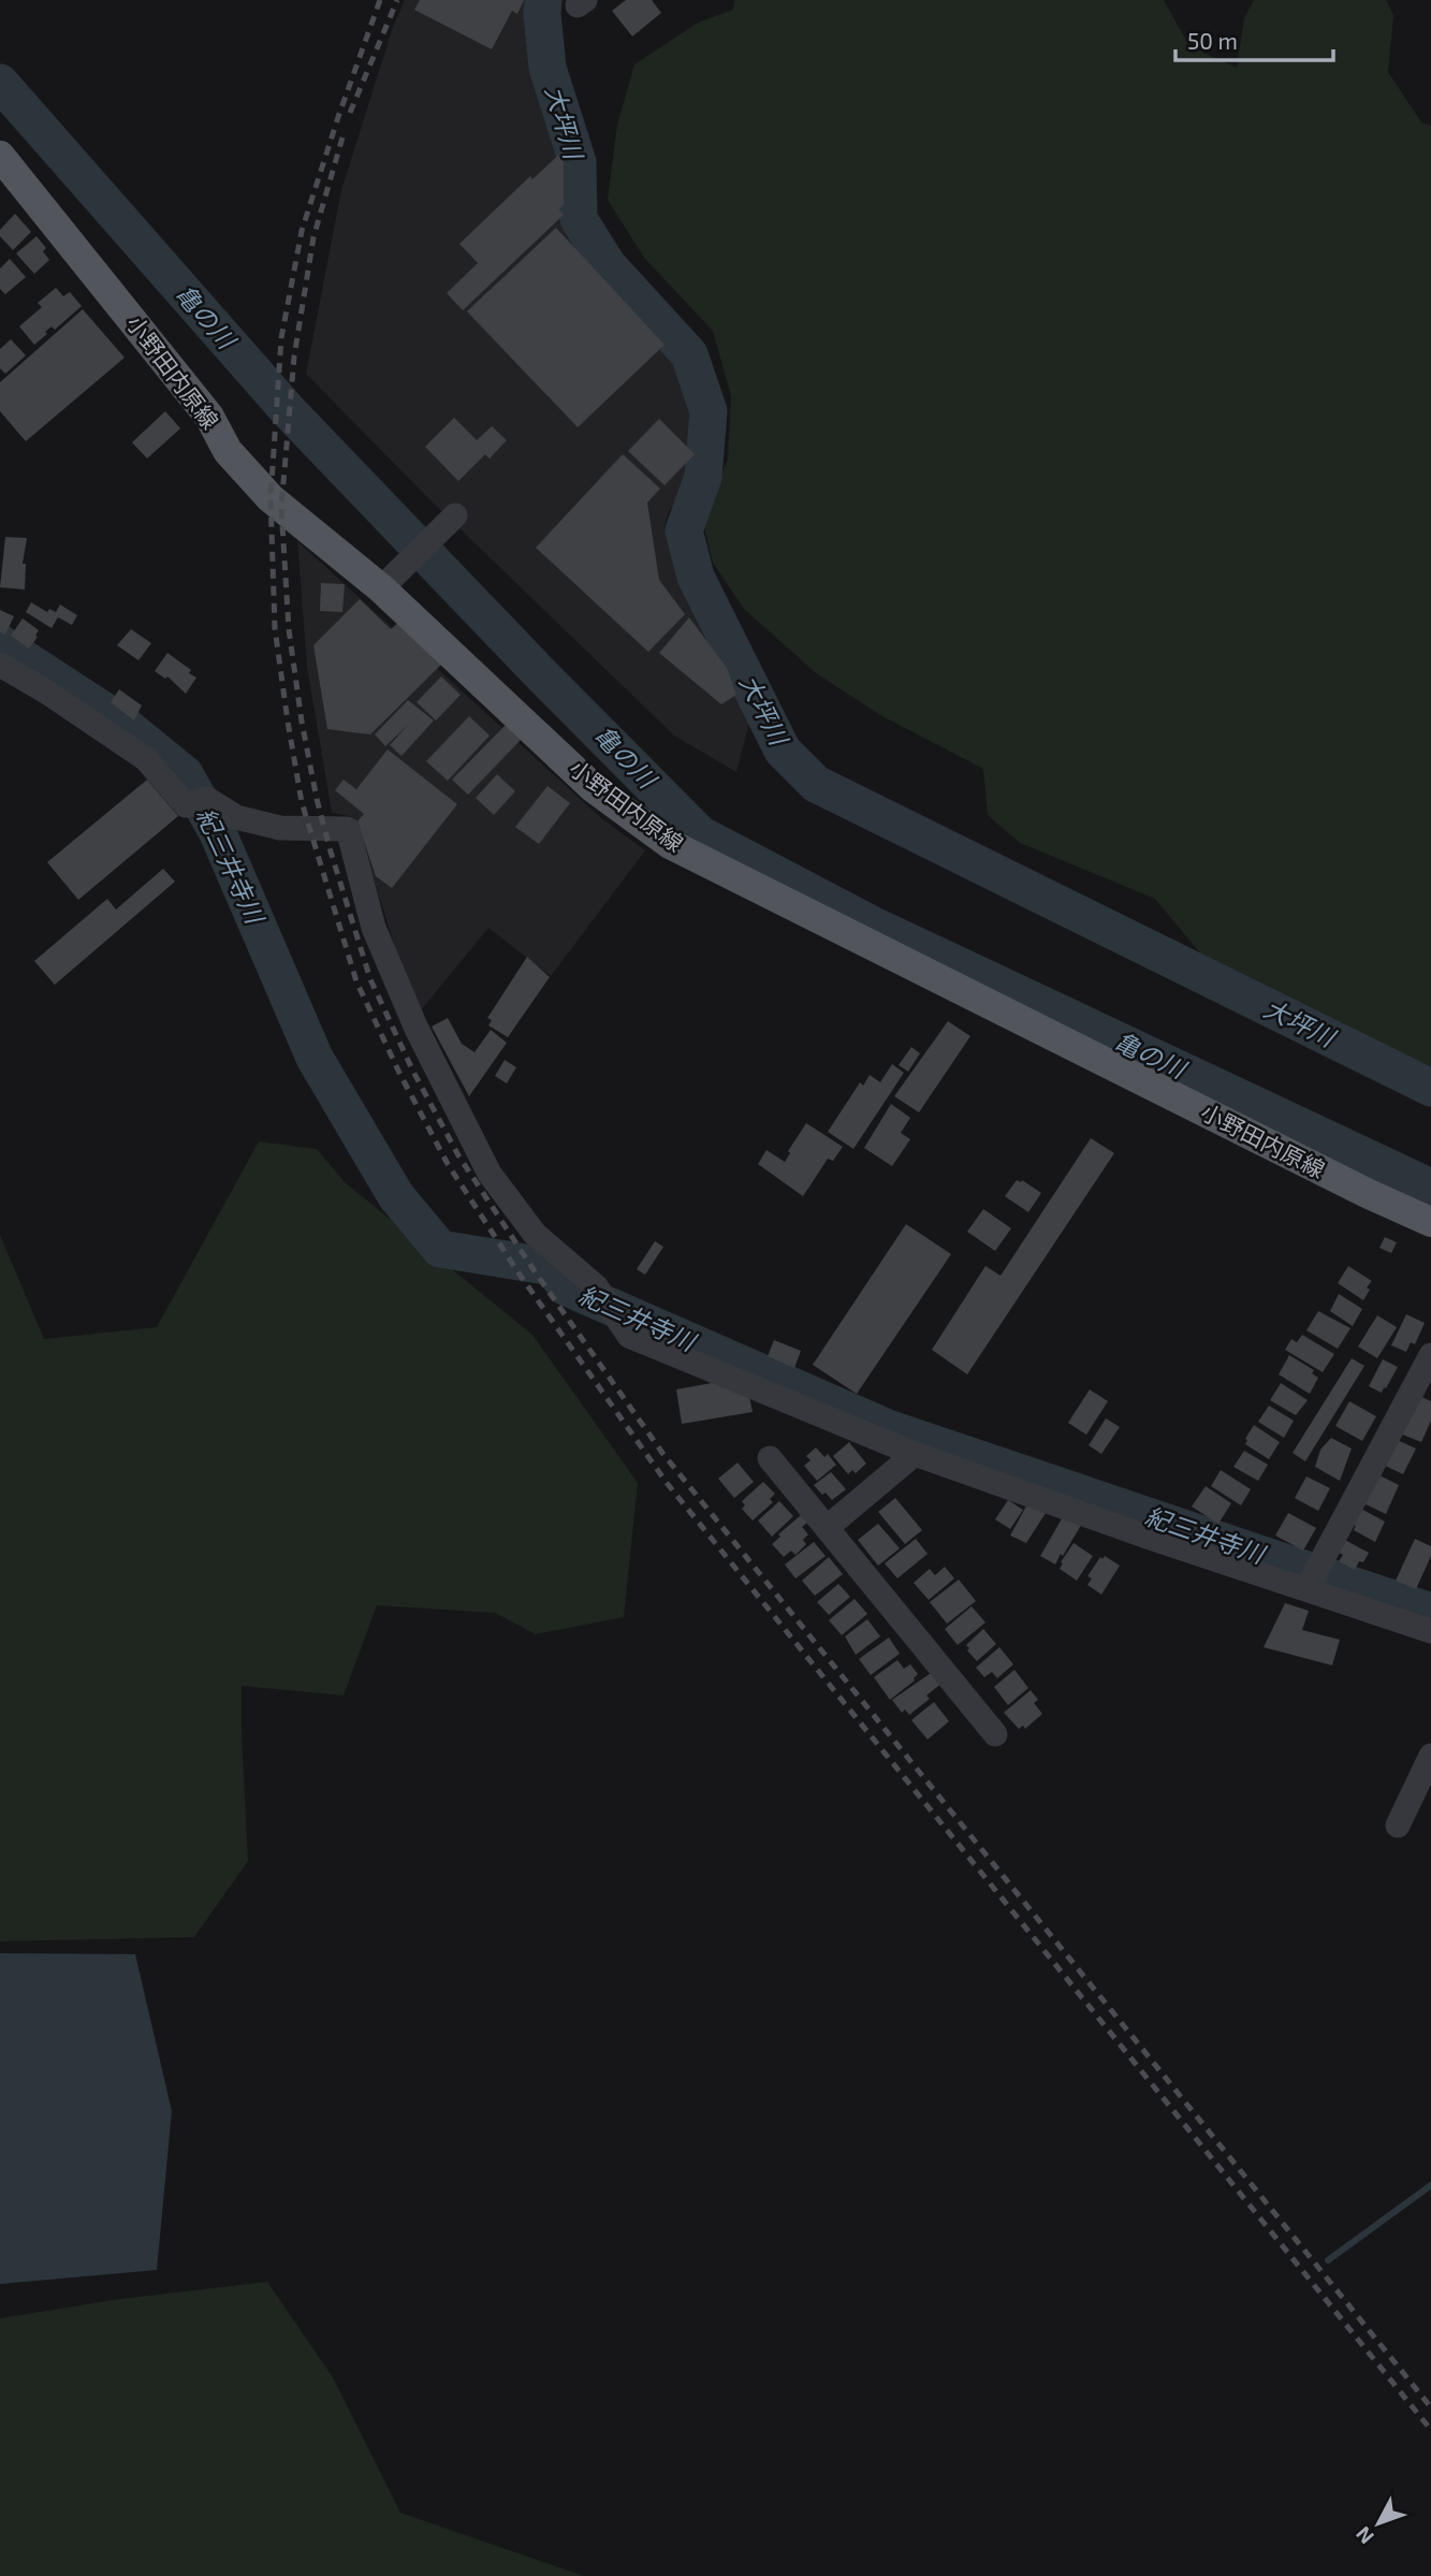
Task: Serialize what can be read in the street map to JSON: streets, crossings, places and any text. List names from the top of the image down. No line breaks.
{"streets":{"main road":["小野田内原線"]},"water":["大坪川","亀の川","紀三井寺川"],"scale_bar":"50 m","north":"bottom left"}
